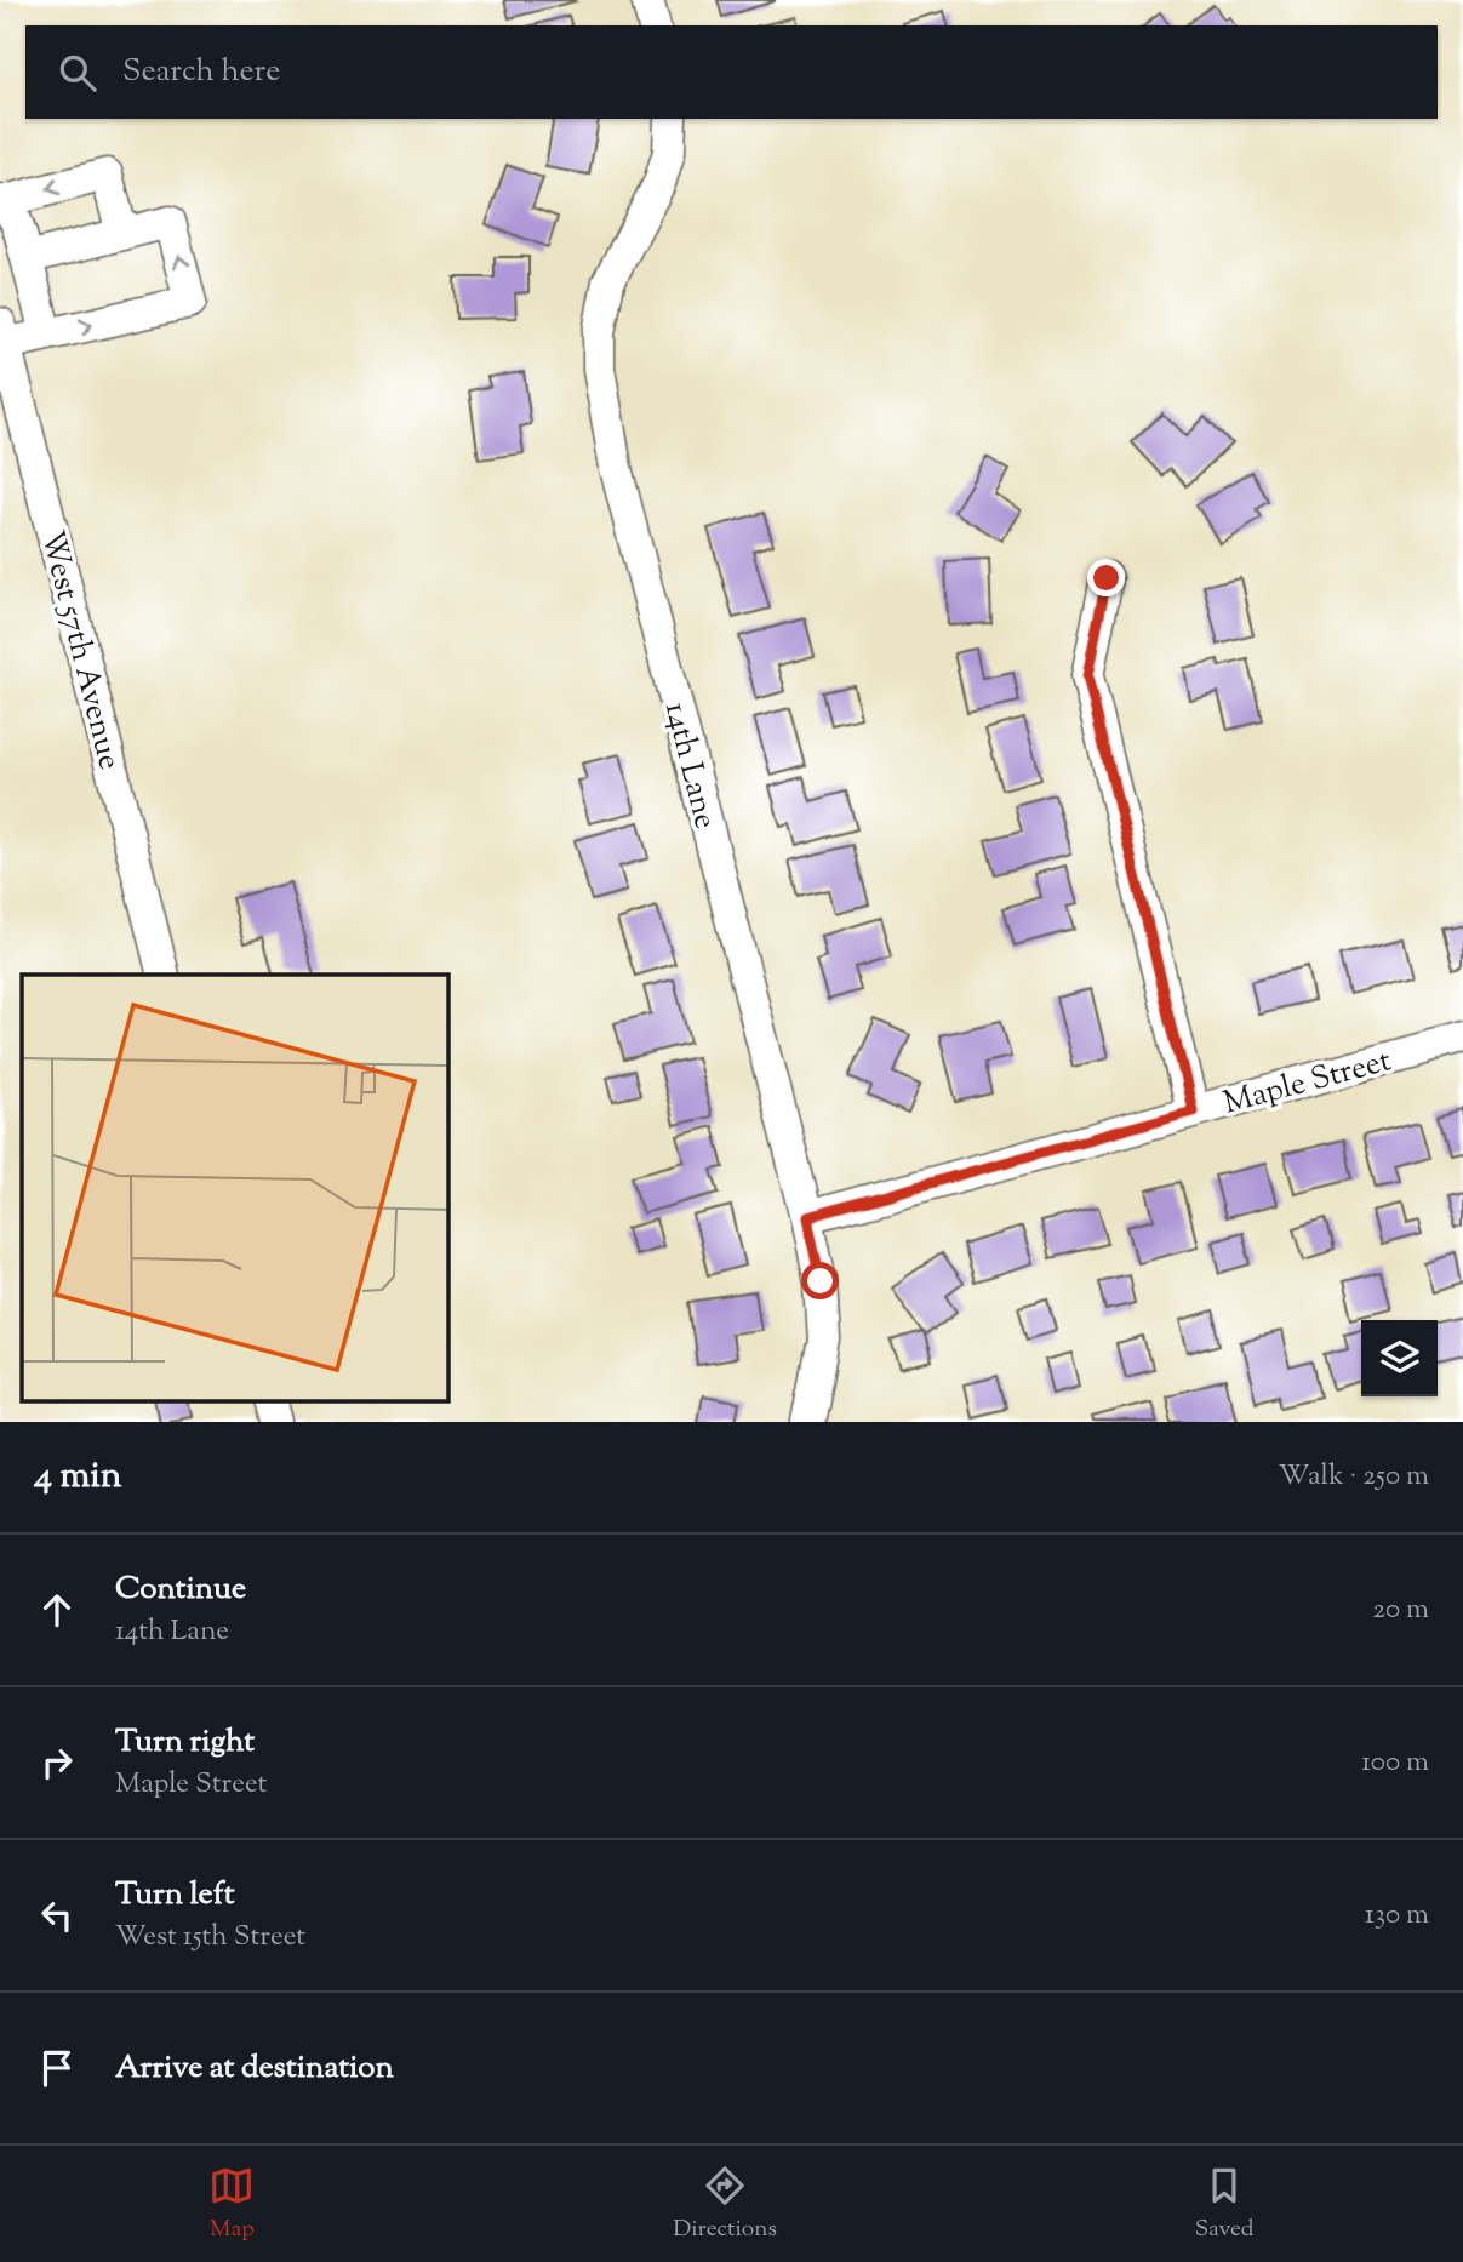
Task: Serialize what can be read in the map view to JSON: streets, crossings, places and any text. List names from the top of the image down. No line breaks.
{"streets":{"street":["West 57th Avenue","14th Lane","Maple Street"]},"crossings":[["14th Lane","Maple Street"]],"page":{"search":"Search here","heading":["4 min","Walk · 250 m"],"list":[["Continue","14th Lane","20 m"],["Turn right","Maple Street","100 m"],["Turn left","West 15th Street","130 m"],"Arrive at destination"],"nav":["Map","Directions","Saved"]}}
